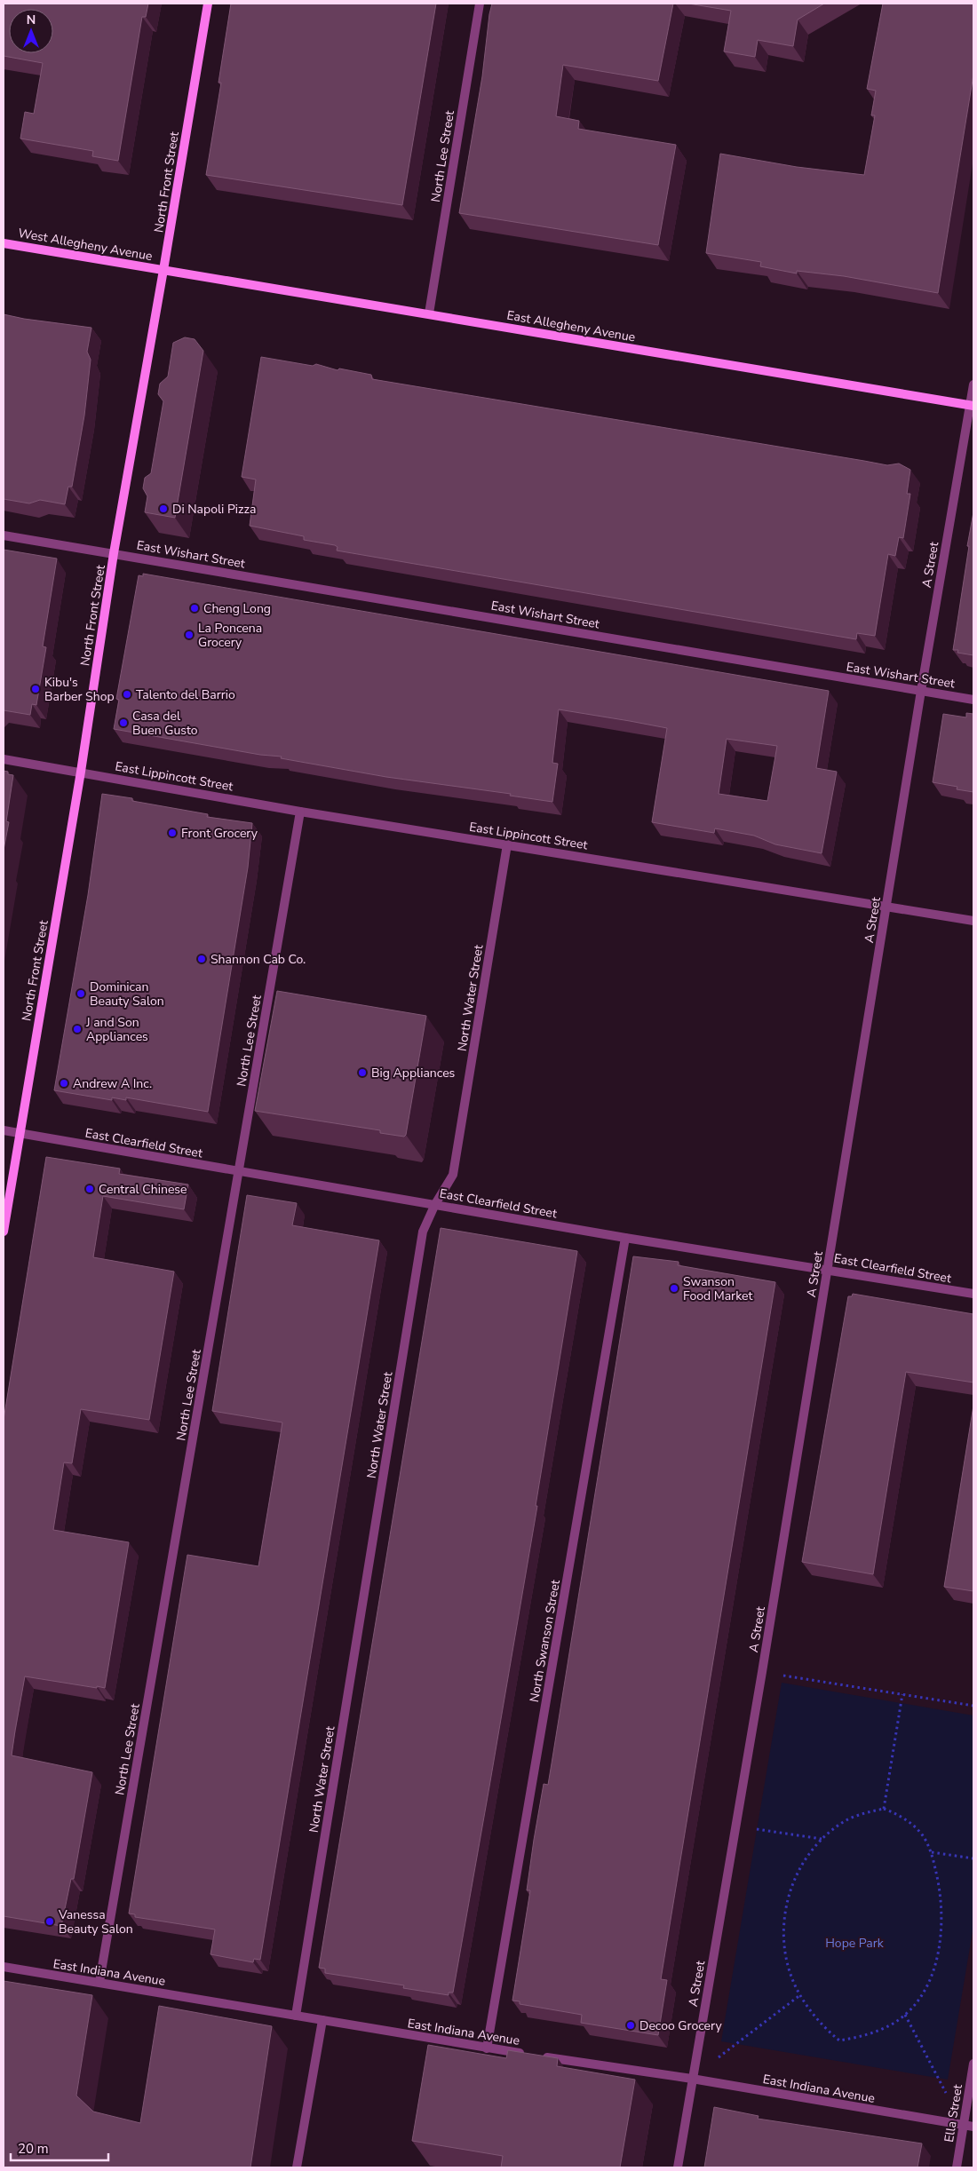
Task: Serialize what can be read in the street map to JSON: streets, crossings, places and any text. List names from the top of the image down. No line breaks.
{"streets":{"street":["North Lee Street","North Front Street","West Allegheny Avenue","East Allegheny Avenue","East Wishart Street","A Street","East Lippincott Street","North Water Street","East Clearfield Street","North Swanson Street","East Indiana Avenue","Ella Street"]},"crossings":[["North Lee Street","East Allegheny Avenue"],["North Lee Street","East Lippincott Street"],["North Lee Street","East Clearfield Street"],["North Lee Street","East Indiana Avenue"],["North Front Street","West Allegheny Avenue"],["North Front Street","East Allegheny Avenue"],["North Front Street","East Wishart Street"],["North Front Street","East Lippincott Street"],["North Front Street","East Clearfield Street"],["West Allegheny Avenue","East Allegheny Avenue"],["East Allegheny Avenue","A Street"],["East Wishart Street","A Street"],["A Street","East Lippincott Street"],["A Street","East Clearfield Street"],["A Street","East Indiana Avenue"],["East Lippincott Street","North Water Street"],["North Water Street","East Clearfield Street"],["North Water Street","East Indiana Avenue"],["East Clearfield Street","North Swanson Street"],["North Swanson Street","East Indiana Avenue"],["East Indiana Avenue","Ella Street"]],"parks":["Hope Park"],"places":["Di Napoli Pizza","Cheng Long","La Poncena Grocery","Kibu's Barber Shop","Talento del Barrio","Casa del Buen Gusto","Front Grocery","Shannon Cab Co.","Dominican Beauty Salon","J and Son Appliances","Big Appliances","Andrew A Inc.","Central Chinese","Swanson Food Market","Vanessa Beauty Salon","Decoo Grocery"],"scale_bar":"20 m","north":"top"}
